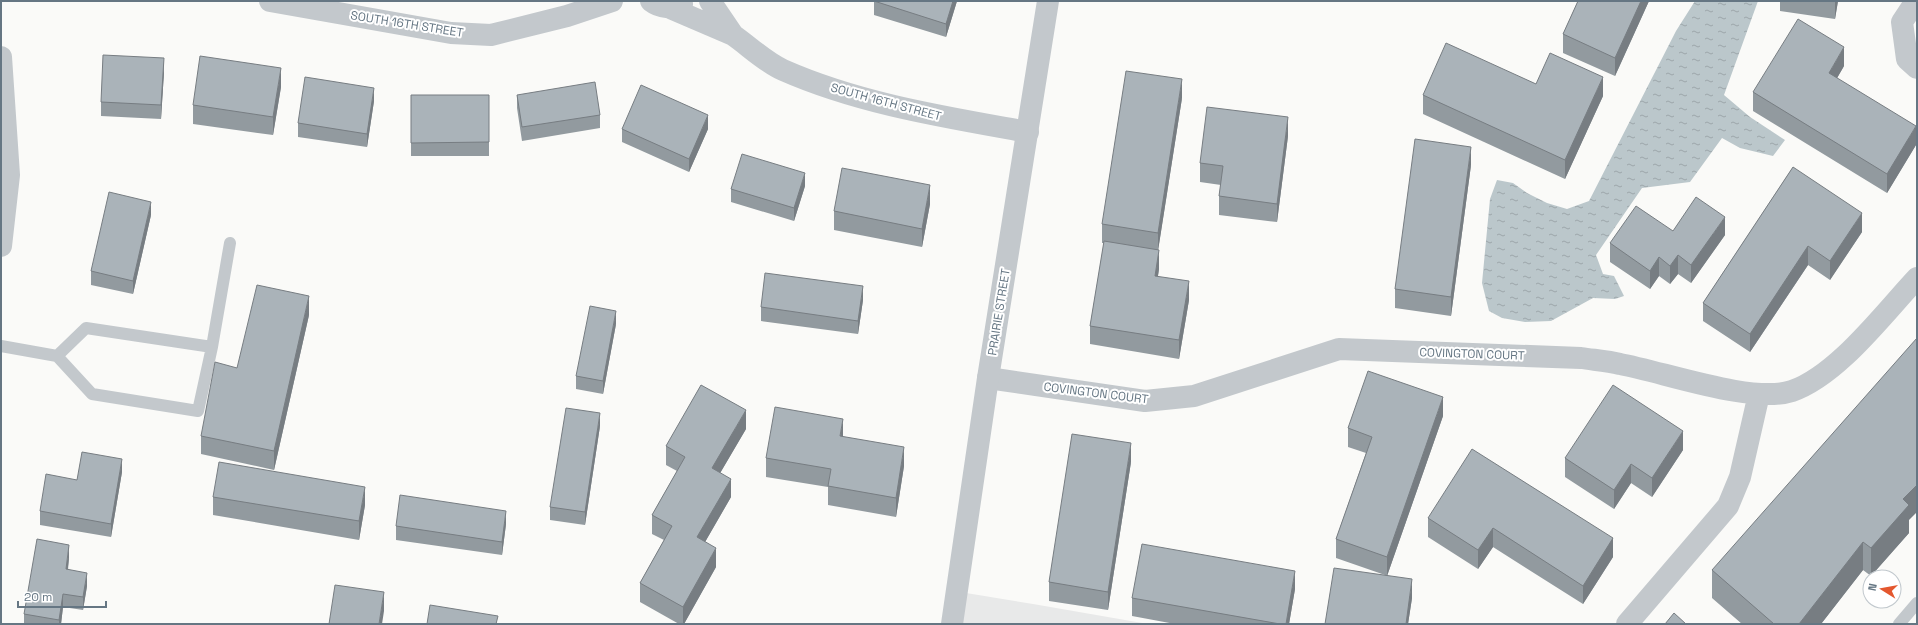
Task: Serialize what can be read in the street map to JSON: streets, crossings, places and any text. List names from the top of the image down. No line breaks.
{"streets":{"street":["SOUTH 16TH STREET","PRAIRIE STREET","COVINGTON COURT"]},"crossings":[["SOUTH 16TH STREET","PRAIRIE STREET"],["PRAIRIE STREET","COVINGTON COURT"]],"scale_bar":"20 m","north":"left"}
